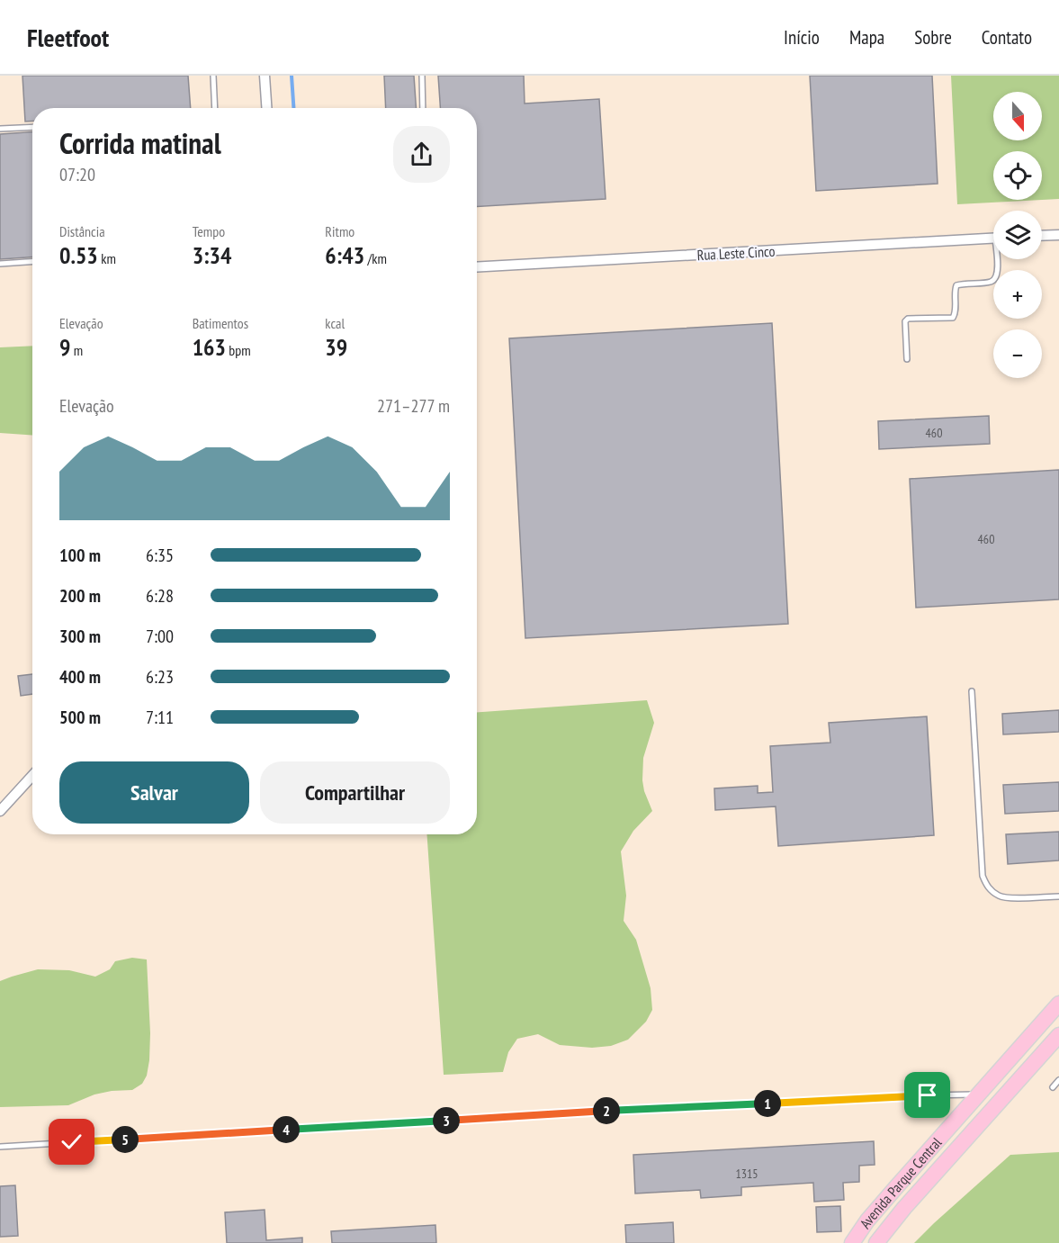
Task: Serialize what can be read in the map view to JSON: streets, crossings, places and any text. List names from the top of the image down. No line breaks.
{"streets":{"main road":["Avenida Parque Central"],"street":["Rua Leste Cinco"]},"house_numbers":["460","460","1315"],"north":"bottom","page":{"header":"Fleetfoot","nav":["Início","Mapa","Sobre","Contato"],"map_buttons":["+","−"],"heading":["Corrida matinal","07:20"],"stats":[["Distância","0.53 km"],["Tempo","3:34"],["Ritmo","6:43 /km"],["Elevação","9 m"],["Batimentos","163 bpm"],["kcal","39"]],"chart":["Elevação","271–277 m"],"list":[{"name":"100 m","note":"6:35"},{"name":"200 m","note":"6:28"},{"name":"300 m","note":"7:00"},{"name":"400 m","note":"6:23"},{"name":"500 m","note":"7:11"}],"buttons":["Salvar","Compartilhar"],"pins":["1","2","3","4","5"]}}
